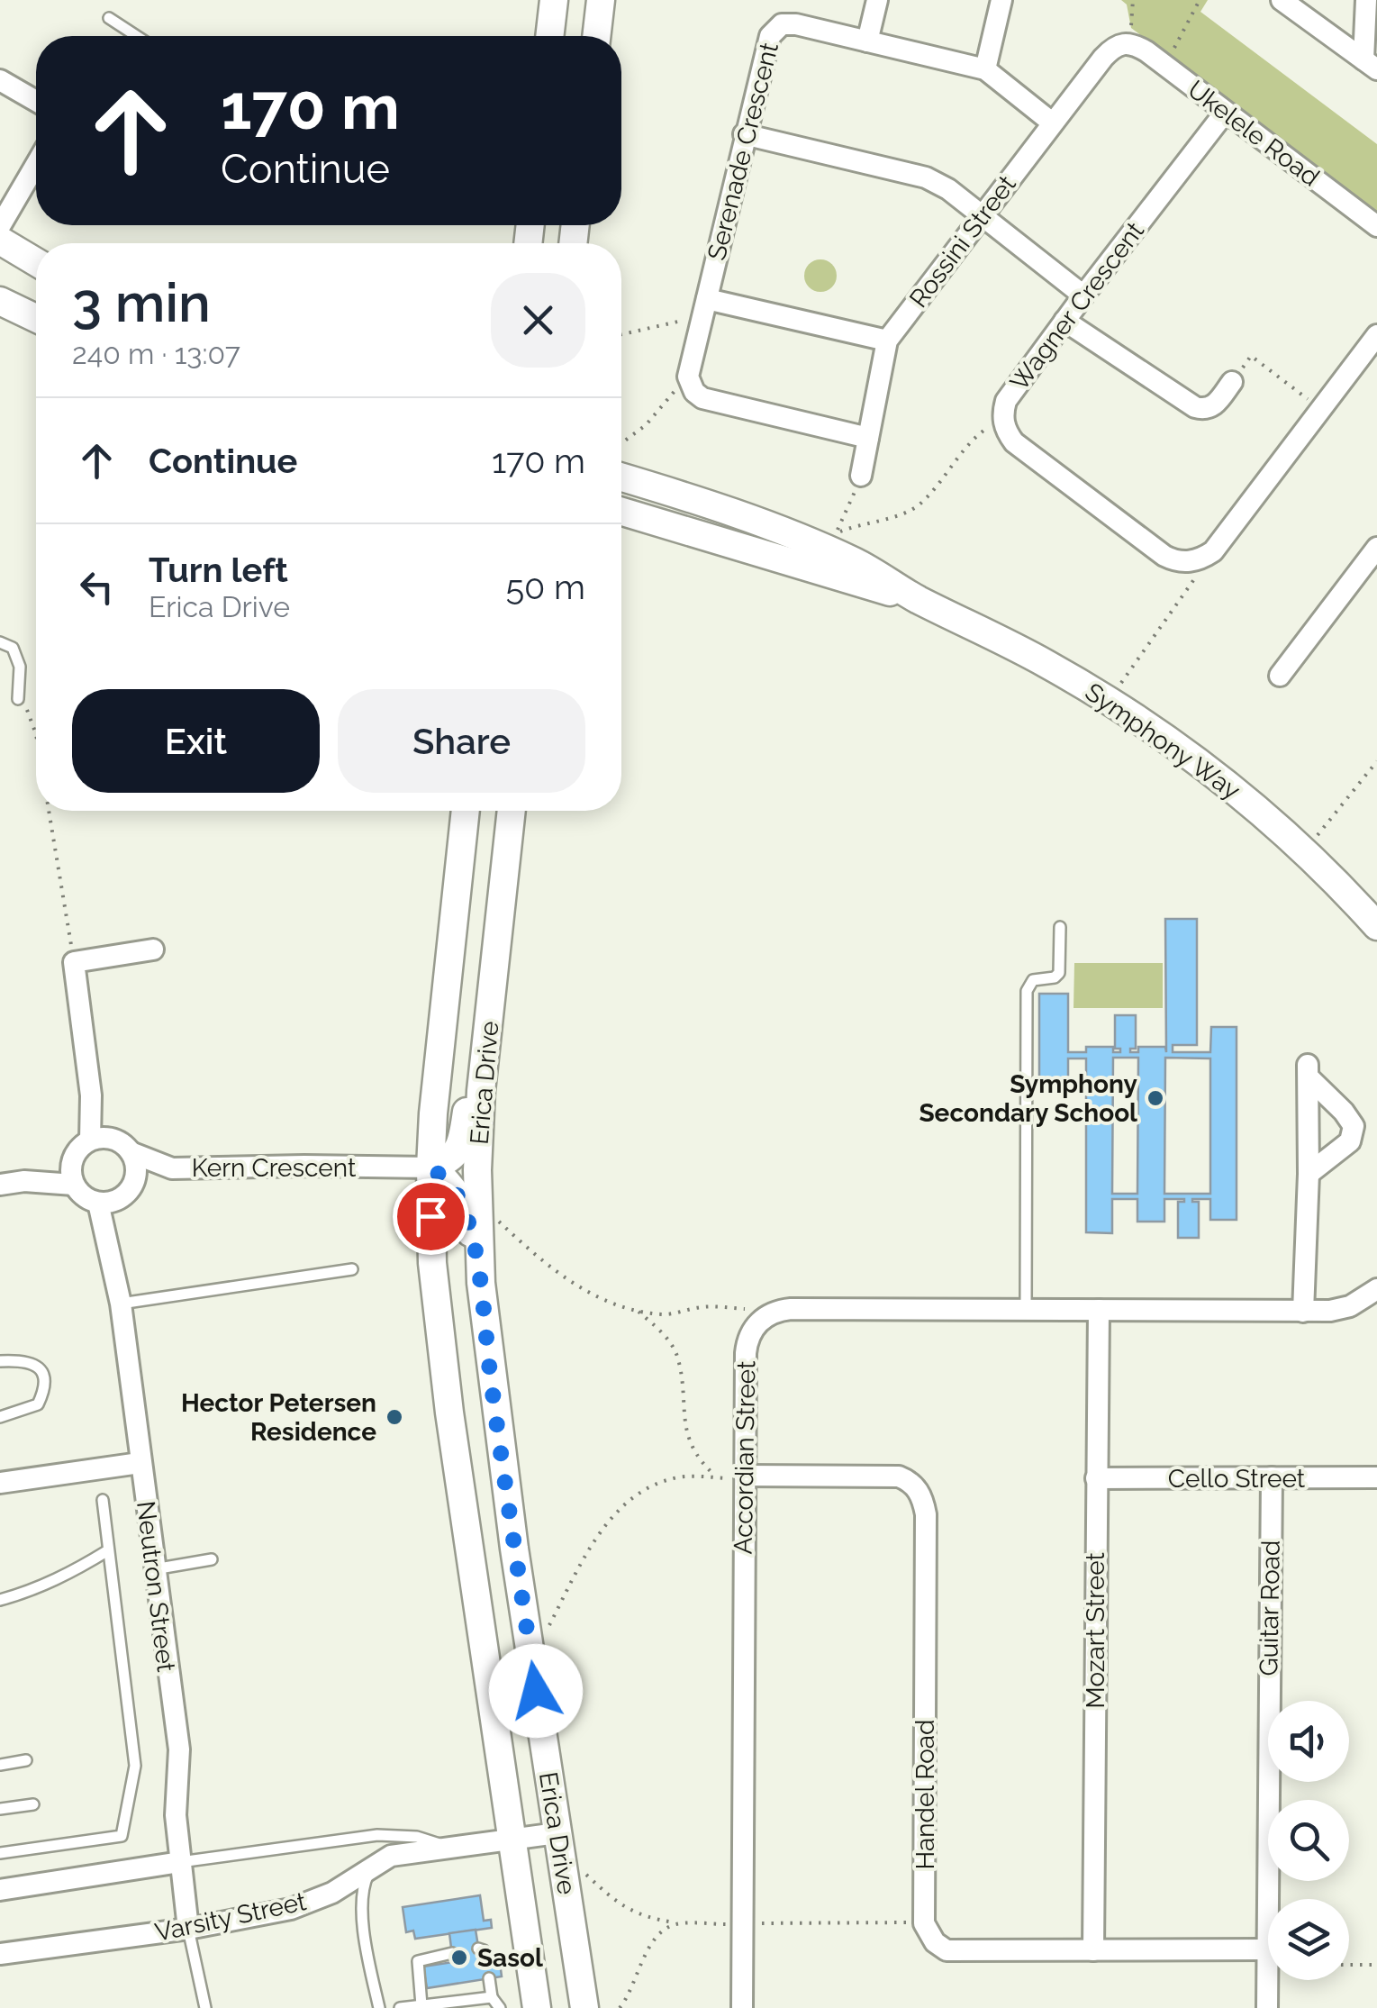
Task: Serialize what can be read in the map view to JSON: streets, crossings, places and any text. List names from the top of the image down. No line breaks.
{"streets":{"main road":["Symphony Way","Erica Drive"],"street":["Ukelele Road","Serenade Crescent","Rossini Street","Wagner Crescent","Kern Crescent","Accordian Street","Cello Street","Neutron Street","Guitar Road","Mozart Street","Handel Road","Varsity Street"]},"crossings":[["Ukelele Road","Rossini Street"],["Ukelele Road","Wagner Crescent"],["Serenade Crescent","Rossini Street"],["Erica Drive","Kern Crescent"],["Erica Drive","Varsity Street"],["Kern Crescent","Neutron Street"],["Accordian Street","Mozart Street"],["Accordian Street","Handel Road"],["Cello Street","Guitar Road"],["Cello Street","Mozart Street"],["Neutron Street","Varsity Street"],["Mozart Street","Handel Road"]],"places":["Symphony Secondary School","Hector Petersen Residence","Sasol"],"page":{"turn":["170 m","Continue"],"heading":["3 min","240 m · 13:07"],"list":[{"name":"Continue","value":"170 m"},{"name":"Turn left","note":"Erica Drive","value":"50 m"}],"buttons":["Exit","Share"]}}
